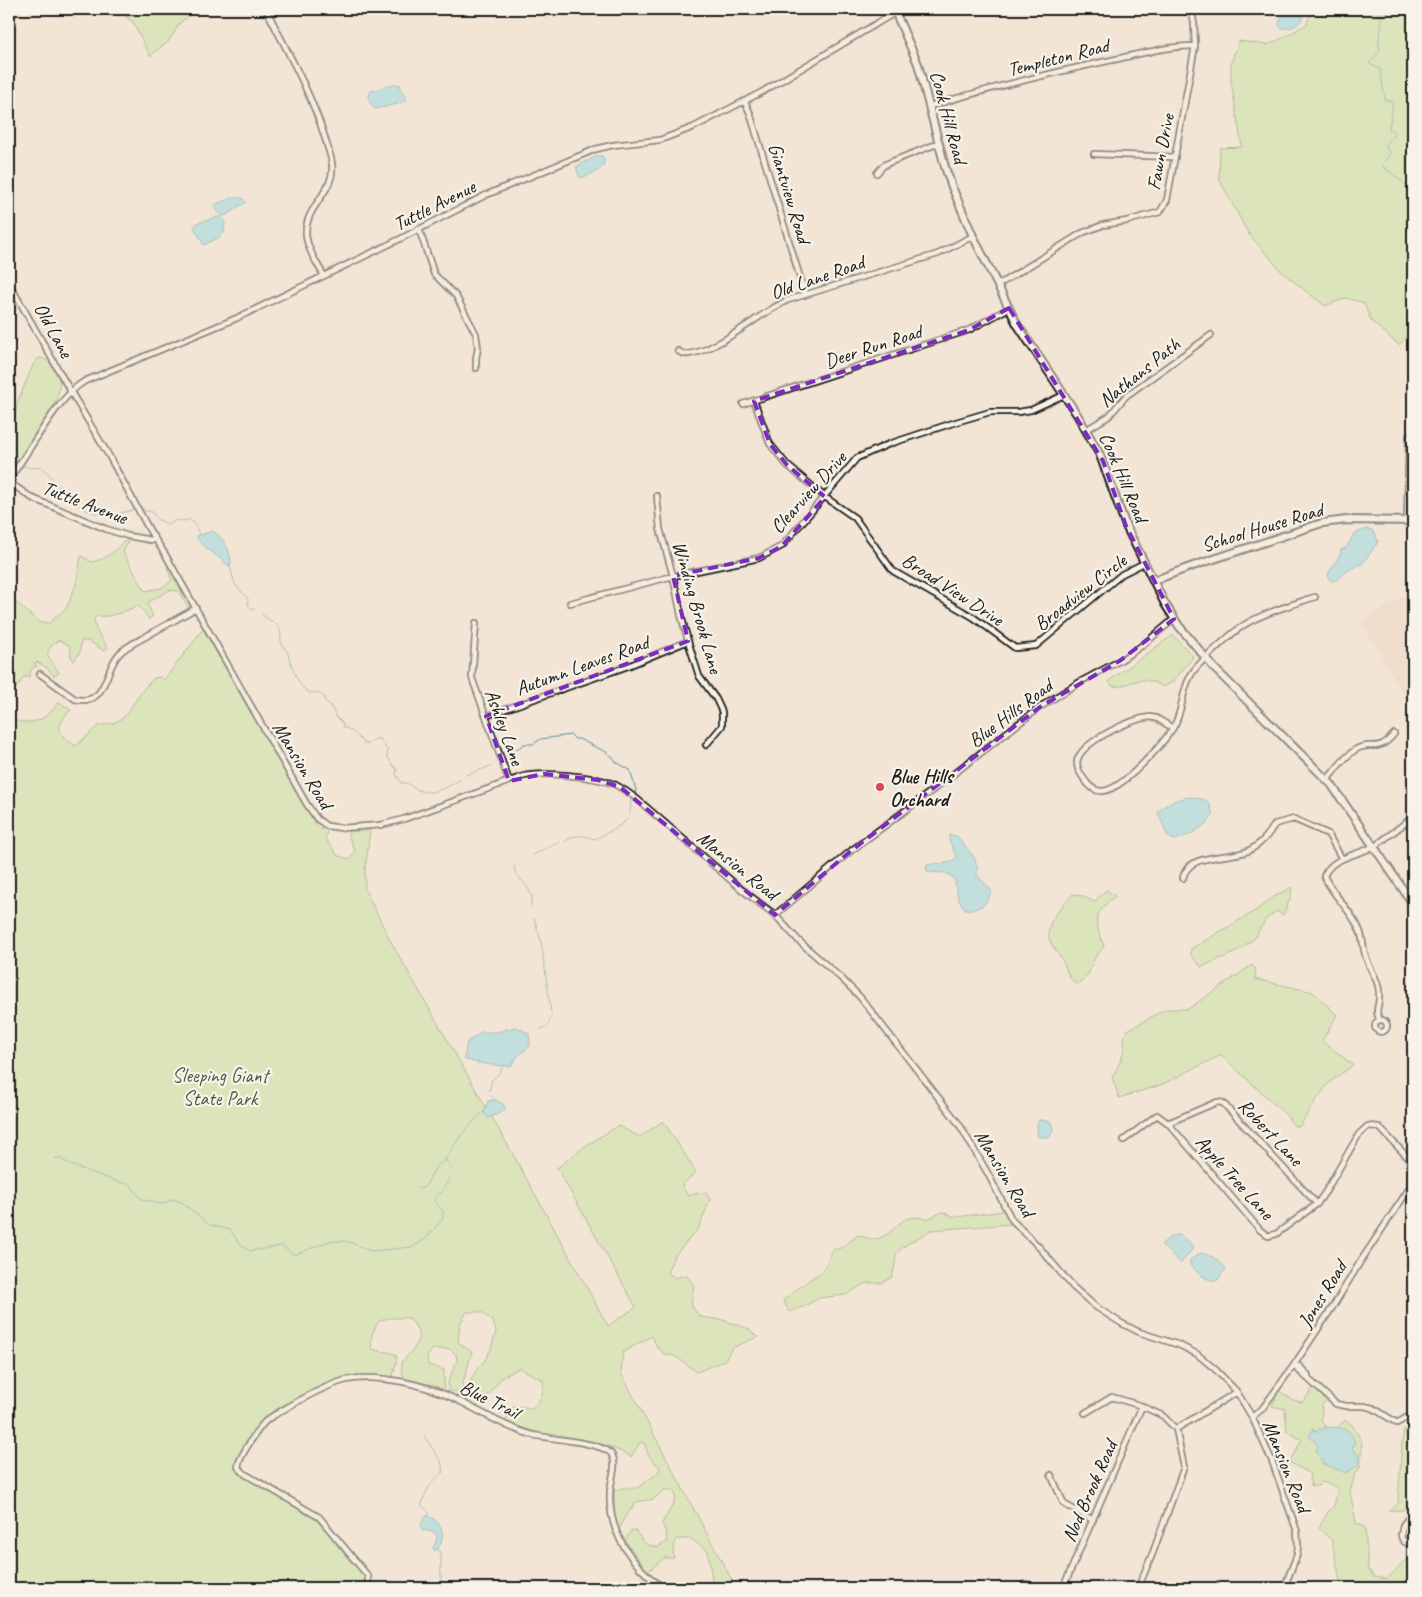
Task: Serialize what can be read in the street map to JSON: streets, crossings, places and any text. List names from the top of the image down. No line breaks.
{"streets":{"street":["Templeton Road","Cook Hill Road","Fawn Drive","Giantview Road","Tuttle Avenue","Old Lane Road","Old Lane","Deer Run Road","Nathans Path","Clearview Drive","School House Road","Broad View Drive","Broadview Circle","Winding Brook Lane","Autumn Leaves Road","Blue Hills Road","Ashley Lane","Mansion Road","Robert Lane","Apple Tree Lane","Jones Road","Blue Trail","Nod Brook Road"]},"crossings":[["Templeton Road","Cook Hill Road"],["Templeton Road","Fawn Drive"],["Cook Hill Road","Fawn Drive"],["Cook Hill Road","Tuttle Avenue"],["Cook Hill Road","Old Lane Road"],["Cook Hill Road","Deer Run Road"],["Cook Hill Road","Nathans Path"],["Cook Hill Road","Clearview Drive"],["Cook Hill Road","School House Road"],["Cook Hill Road","Broadview Circle"],["Cook Hill Road","Blue Hills Road"],["Giantview Road","Tuttle Avenue"],["Giantview Road","Old Lane Road"],["Tuttle Avenue","Old Lane"],["Tuttle Avenue","Mansion Road"],["Old Lane","Mansion Road"],["Deer Run Road","Broad View Drive"],["Clearview Drive","Broad View Drive"],["Clearview Drive","Winding Brook Lane"],["Broad View Drive","Broadview Circle"],["Winding Brook Lane","Autumn Leaves Road"],["Autumn Leaves Road","Ashley Lane"],["Blue Hills Road","Mansion Road"],["Ashley Lane","Mansion Road"],["Mansion Road","Jones Road"],["Robert Lane","Apple Tree Lane"]],"parks":["Sleeping Giant State Park"],"places":["Blue Hills Orchard"]}
